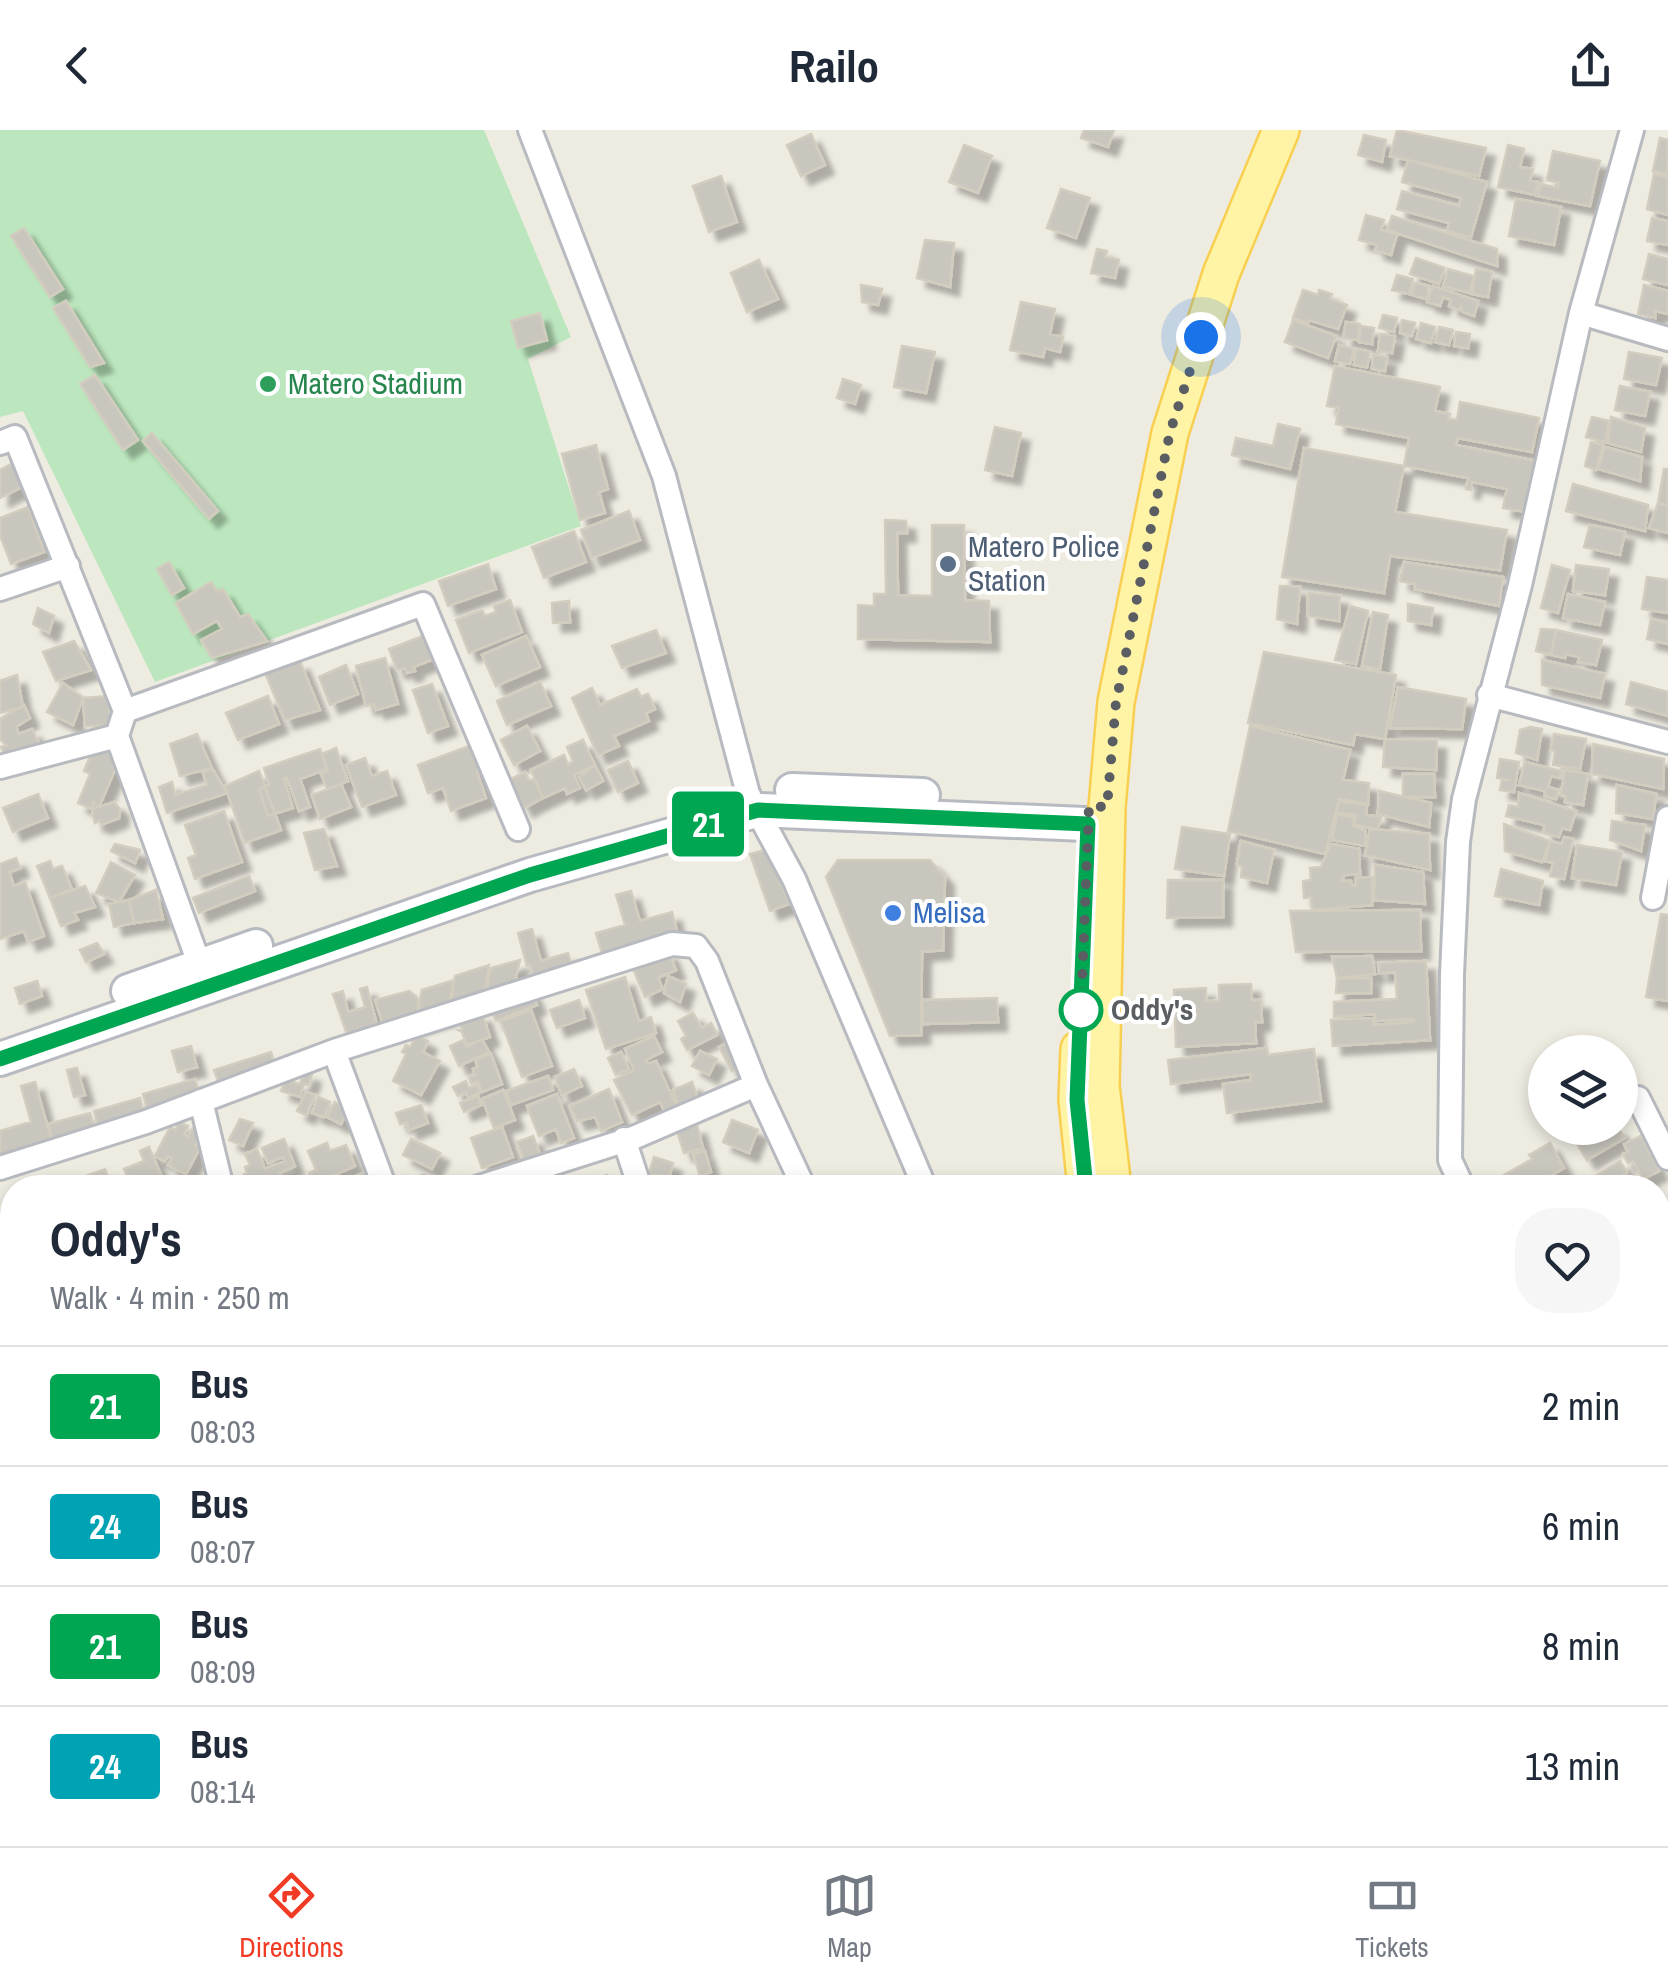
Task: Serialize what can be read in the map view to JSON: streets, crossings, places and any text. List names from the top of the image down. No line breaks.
{"places":["Matero Stadium","Matero Police Station","Melisa","Oddy's"],"lines":["bus line 21"],"page":{"header":"Railo","on_map":"21","heading":["Oddy's","Walk · 4 min · 250 m"],"list":[{"mark":"21","name":"Bus","note":"08:03","value":"2 min"},{"mark":"24","name":"Bus","note":"08:07","value":"6 min"},{"mark":"21","name":"Bus","note":"08:09","value":"8 min"},{"mark":"24","name":"Bus","note":"08:14","value":"13 min"}],"tabs":["Directions","Map","Tickets"]}}
